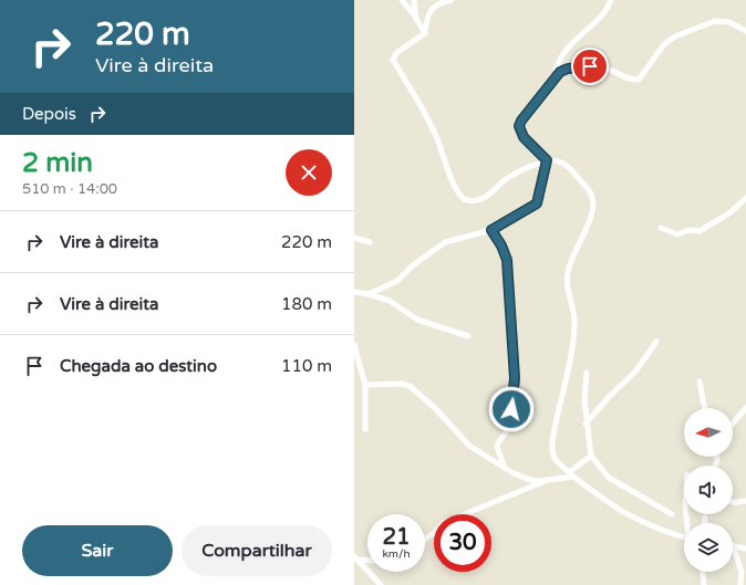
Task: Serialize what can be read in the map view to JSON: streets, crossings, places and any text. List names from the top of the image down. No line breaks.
{"north":"left","page":{"turn":["220 m","Vire à direita"],"then":"Depois","heading":["2 min","510 m · 14:00"],"list":[{"name":"Vire à direita","value":"220 m"},{"name":"Vire à direita","value":"180 m"},{"name":"Chegada ao destino","value":"110 m"}],"speed":"21 km/h","limit":"30","buttons":["Sair","Compartilhar"]}}
